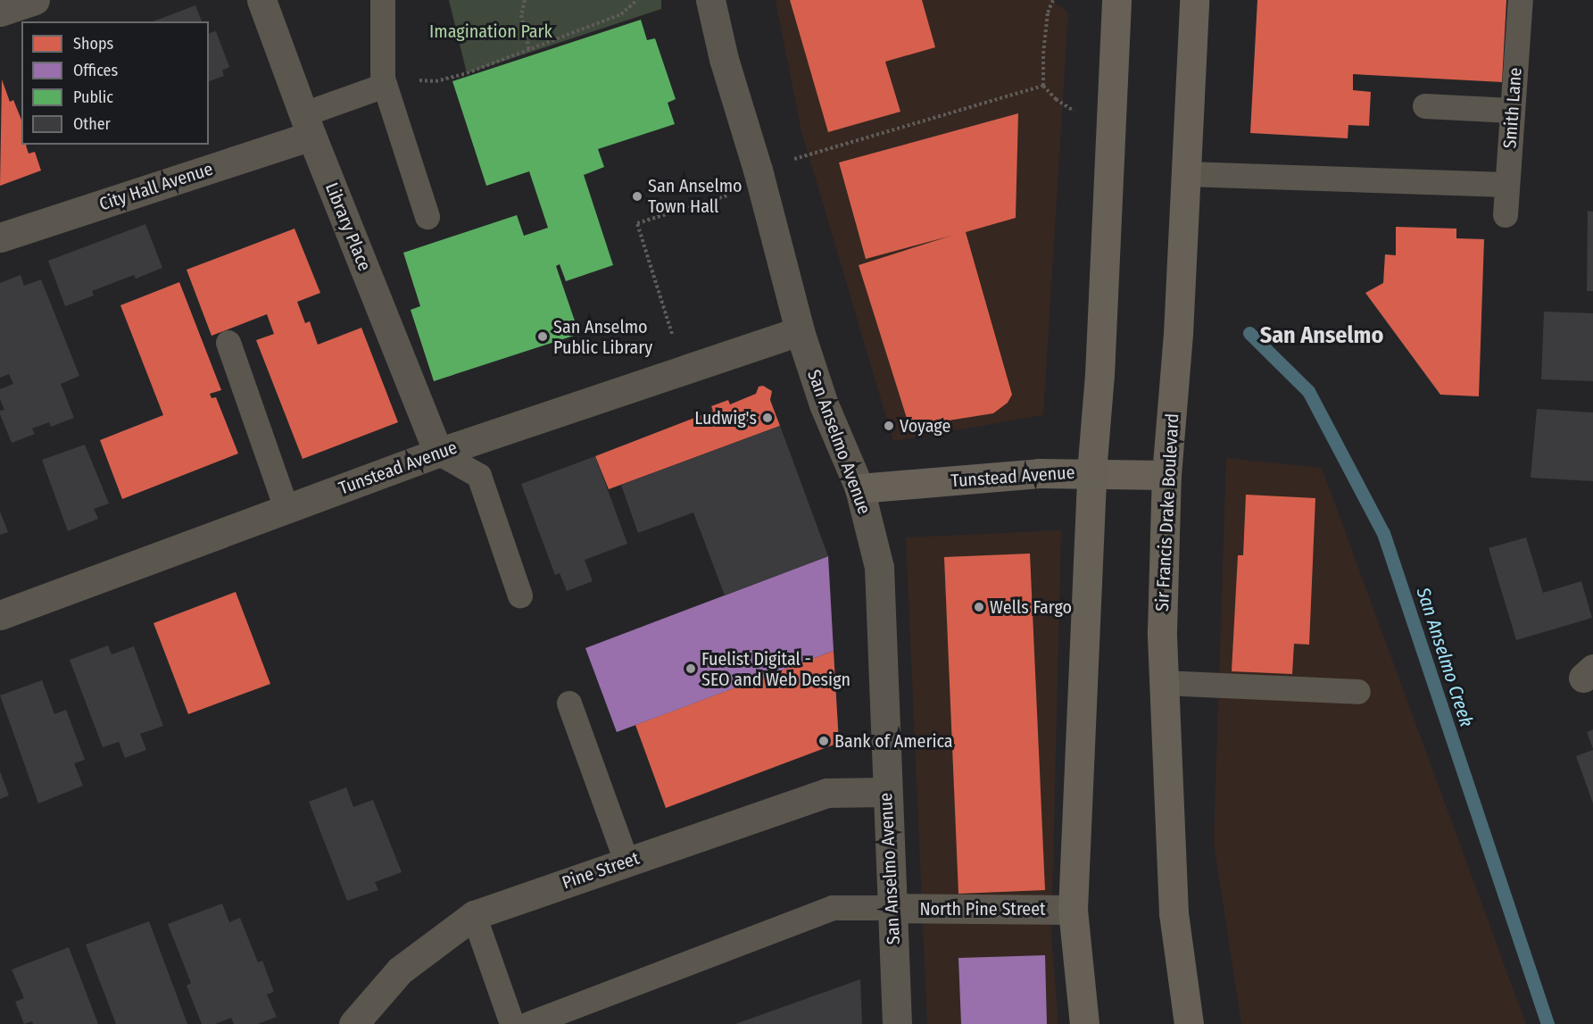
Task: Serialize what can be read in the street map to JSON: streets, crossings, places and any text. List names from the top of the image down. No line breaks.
{"streets":{"main road":["Tunstead Avenue","Sir Francis Drake Boulevard"],"street":["City Hall Avenue","Library Place","San Anselmo Avenue","Pine Street","North Pine Street"],"lane":["Smith Lane"]},"crossings":[["City Hall Avenue","Library Place"],["Library Place","Tunstead Avenue"],["San Anselmo Avenue","Tunstead Avenue"],["San Anselmo Avenue","Pine Street"],["San Anselmo Avenue","North Pine Street"],["Tunstead Avenue","Sir Francis Drake Boulevard"]],"districts":["San Anselmo"],"water":["San Anselmo Creek"],"parks":["Imagination Park"],"places":["San Anselmo Town Hall","San Anselmo Public Library","Ludwig's","Voyage","Wells Fargo","Fuelist Digital - SEO and Web Design","Bank of America"],"legend":["Shops","Offices","Public","Other"]}
